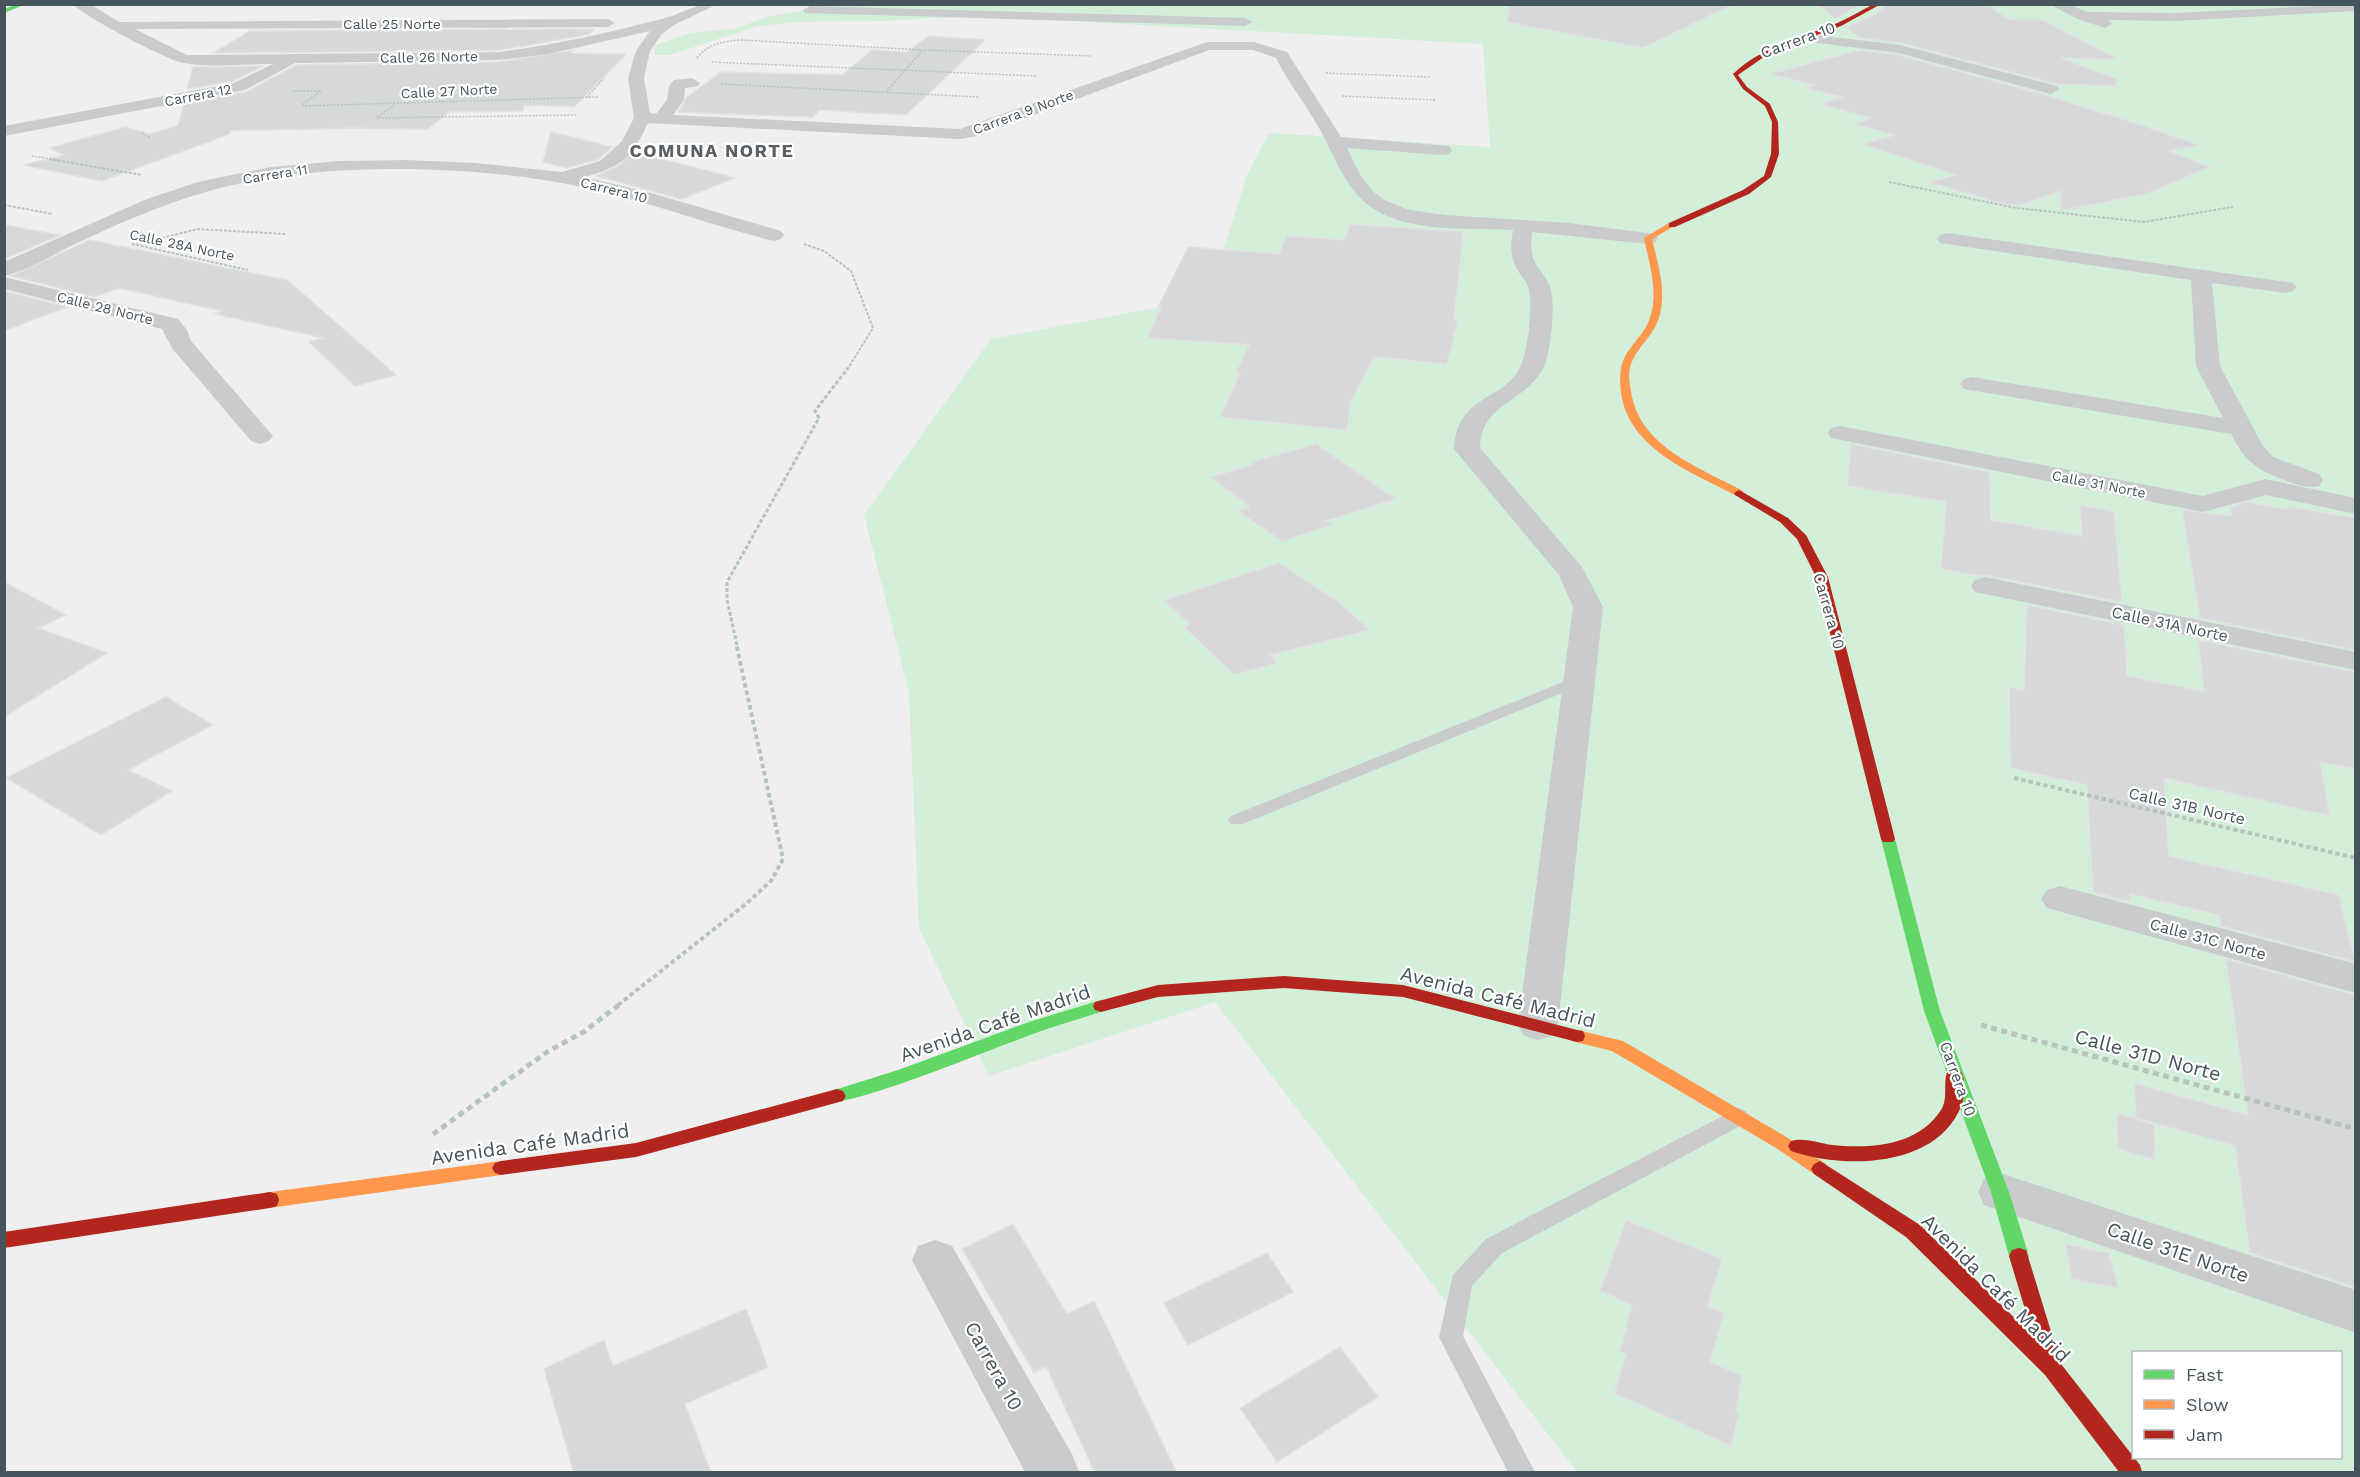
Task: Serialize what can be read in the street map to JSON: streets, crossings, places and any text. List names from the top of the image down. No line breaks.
{"streets":{"street":["Calle 25 Norte","Carrera 10","Calle 26 Norte","Carrera 12","Carrera 9 Norte","Carrera 11","Calle 28 Norte","Calle 31 Norte","Calle 31A Norte","Calle 31C Norte","Avenida Café Madrid","Calle 31E Norte"],"path":["Calle 27 Norte","Calle 28A Norte","Calle 31B Norte","Calle 31D Norte"]},"crossings":[["Calle 25 Norte","Calle 26 Norte"],["Calle 25 Norte","Carrera 12"],["Carrera 10","Carrera 9 Norte"],["Carrera 10","Carrera 11"],["Carrera 10","Avenida Café Madrid"],["Carrera 10","Calle 31D Norte"],["Carrera 10","Calle 31E Norte"],["Calle 26 Norte","Carrera 12"]],"districts":["COMUNA NORTE"],"legend":["Fast","Slow","Jam"]}
